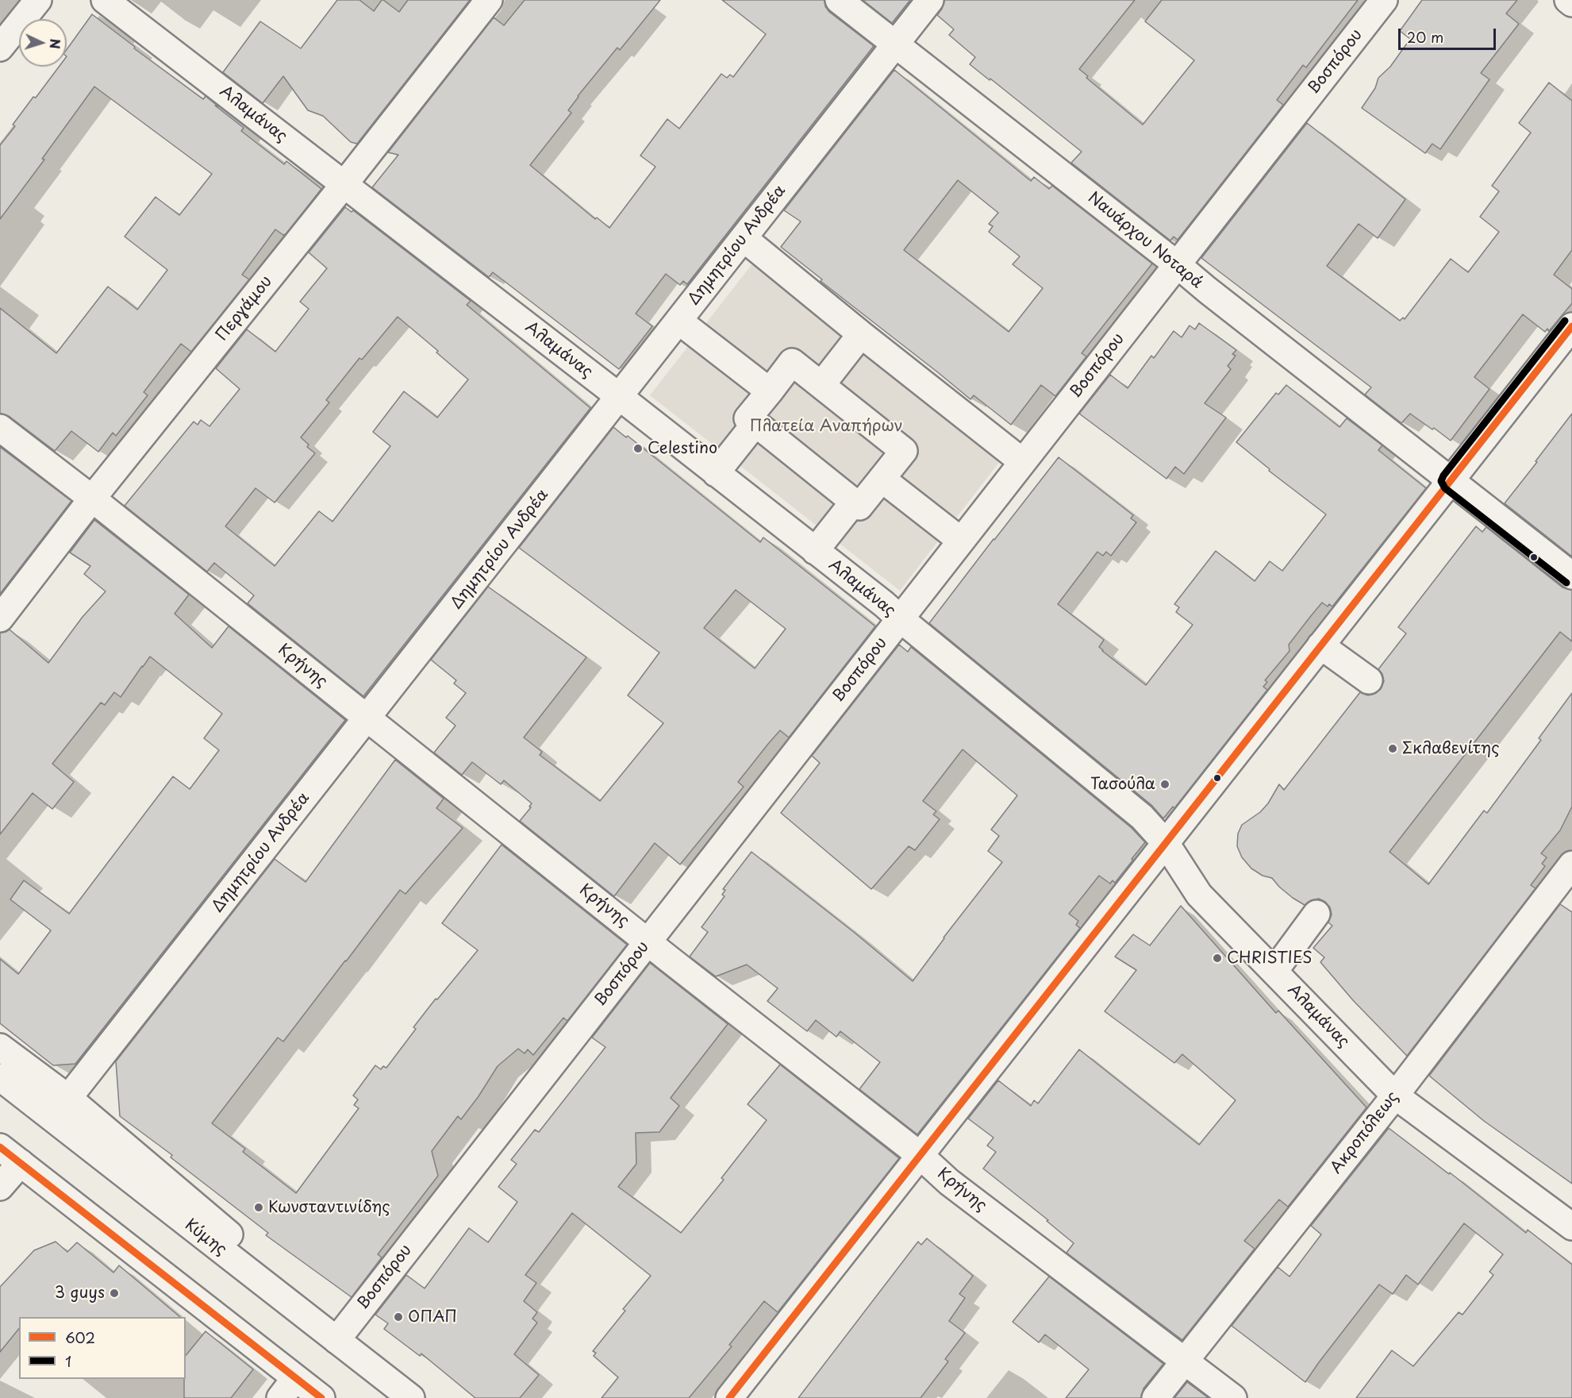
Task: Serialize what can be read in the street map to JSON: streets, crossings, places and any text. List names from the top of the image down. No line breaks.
{"streets":{"street":["Βοσπόρου","Αλαμάνας","Ναυάρχου Νοταρά","Δημητρίου Ανδρέα","Περγάμου","Κρήνης","Ακροπόλεως","Κύμης"]},"crossings":[["Βοσπόρου","Αλαμάνας"],["Βοσπόρου","Ναυάρχου Νοταρά"],["Βοσπόρου","Κρήνης"],["Βοσπόρου","Κύμης"],["Αλαμάνας","Δημητρίου Ανδρέα"],["Αλαμάνας","Περγάμου"],["Αλαμάνας","Ακροπόλεως"],["Ναυάρχου Νοταρά","Δημητρίου Ανδρέα"],["Δημητρίου Ανδρέα","Κρήνης"],["Περγάμου","Κρήνης"],["Κρήνης","Ακροπόλεως"]],"parks":["Πλατεία Αναπήρων"],"places":["Celestino","Σκλαβενίτης","Τασούλα","CHRISTIES","Κωνσταντινίδης","3 guys","ΟΠΑΠ"],"lines":["transit line 1","transit line 602"],"legend":["602","1"],"scale_bar":"20 m","north":"right"}
